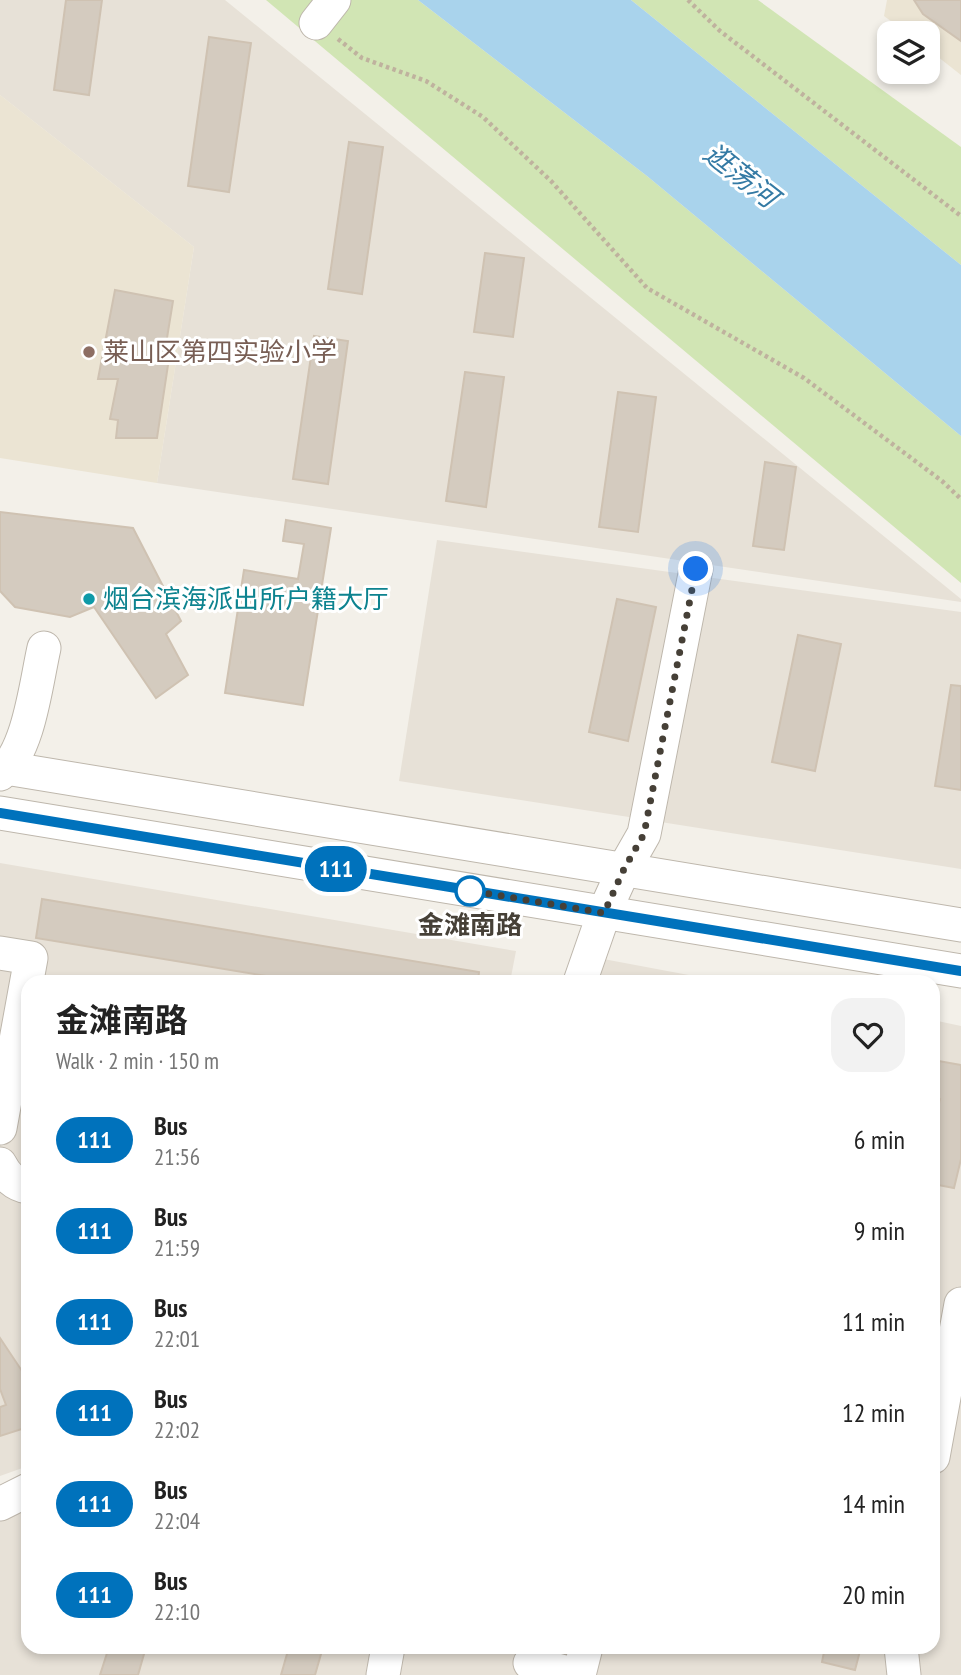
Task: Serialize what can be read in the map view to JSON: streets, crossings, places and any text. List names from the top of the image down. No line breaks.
{"water":["逛荡河"],"places":["莱山区第四实验小学","烟台滨海派出所户籍大厅","金滩南路"],"lines":["bus line 111"],"page":{"on_map":"111","heading":["金滩南路","Walk · 2 min · 150 m"],"list":[{"mark":"111","name":"Bus","note":"21:56","value":"6 min"},{"mark":"111","name":"Bus","note":"21:59","value":"9 min"},{"mark":"111","name":"Bus","note":"22:01","value":"11 min"},{"mark":"111","name":"Bus","note":"22:02","value":"12 min"},{"mark":"111","name":"Bus","note":"22:04","value":"14 min"},{"mark":"111","name":"Bus","note":"22:10","value":"20 min"}]}}
